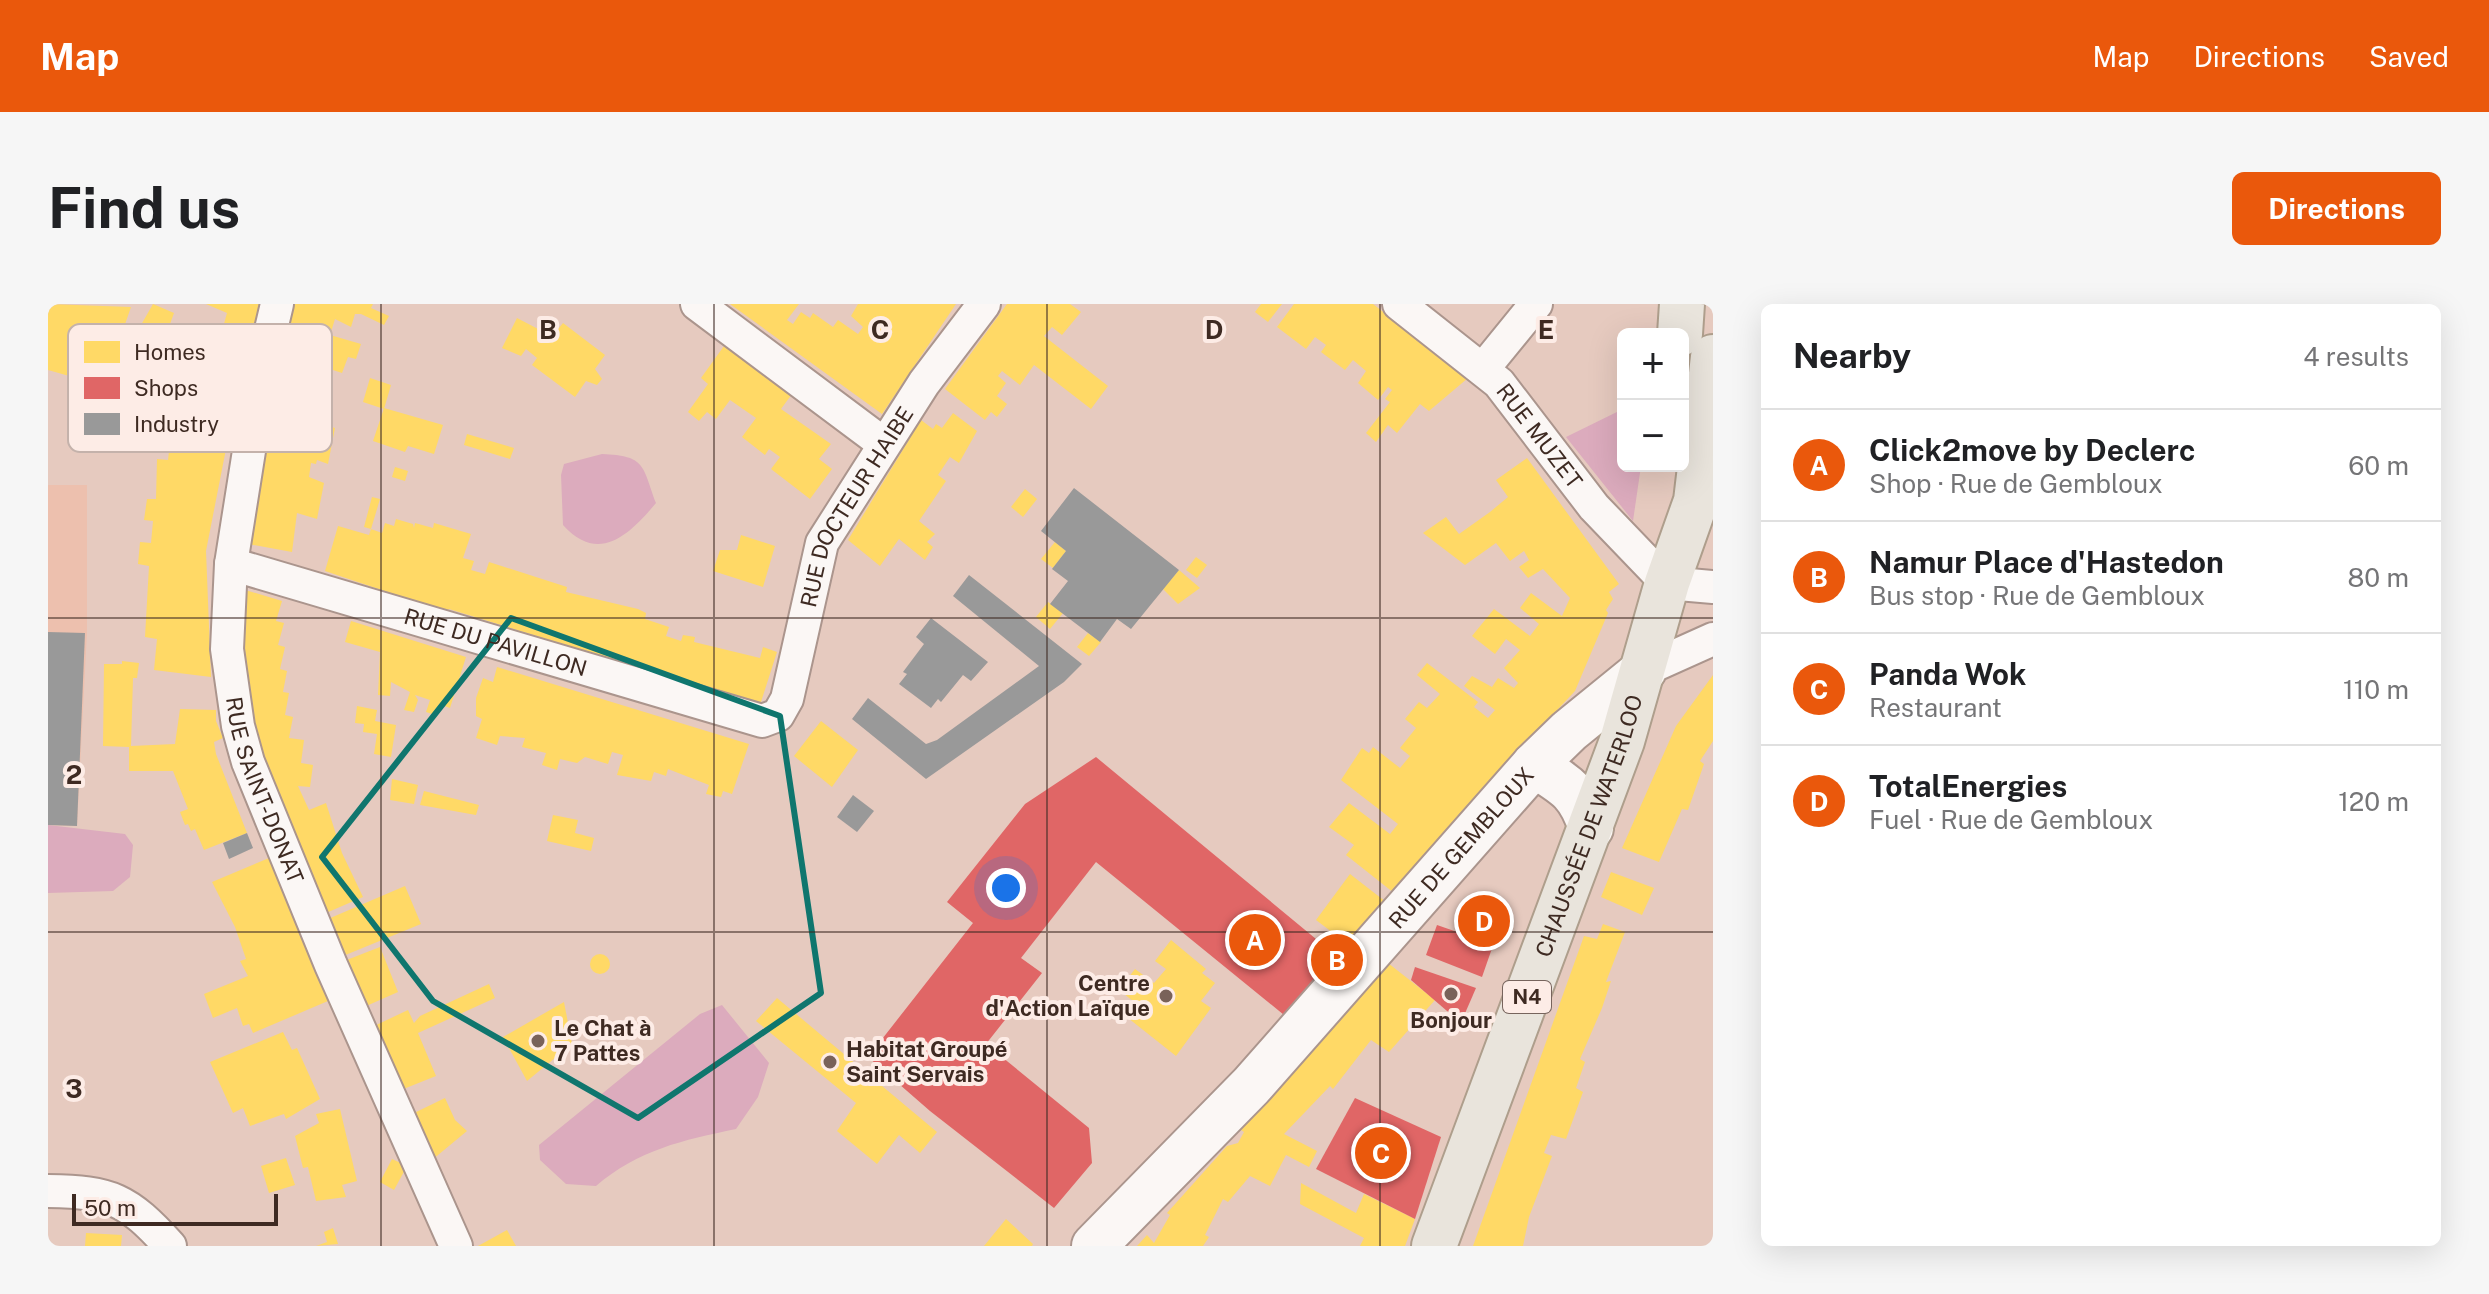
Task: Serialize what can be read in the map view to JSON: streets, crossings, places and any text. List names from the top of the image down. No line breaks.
{"streets":{"main road":["CHAUSSÉE DE WATERLOO","RUE DE GEMBLOUX","N4"],"street":["RUE MUZET","RUE DOCTEUR HAIBE","RUE DU PAVILLON","RUE SAINT-DONAT"]},"crossings":[["RUE MUZET","CHAUSSÉE DE WATERLOO"],["RUE MUZET","N4"],["RUE DOCTEUR HAIBE","RUE DU PAVILLON"],["RUE DU PAVILLON","RUE SAINT-DONAT"],["CHAUSSÉE DE WATERLOO","RUE DE GEMBLOUX"],["CHAUSSÉE DE WATERLOO","N4"]],"places":["Bonjour","Centre d'Action Laïque","Le Chat à 7 Pattes","Habitat Groupé Saint Servais"],"legend":["Homes","Shops","Industry"],"scale_bar":"50 m","page":{"header":"Map","nav":["Map","Directions","Saved"],"buttons":"Directions","title":"Find us","heading":["Nearby","4 results"],"map_buttons":["+","−"],"list":[{"mark":"A","name":"Click2move by Declerc","note":"Shop · Rue de Gembloux","value":"60 m"},{"mark":"B","name":"Namur Place d'Hastedon","note":"Bus stop · Rue de Gembloux","value":"80 m"},{"mark":"C","name":"Panda Wok","note":"Restaurant","value":"110 m"},{"mark":"D","name":"TotalEnergies","note":"Fuel · Rue de Gembloux","value":"120 m"}],"pins":["D","A","B","C"],"scale":"50 m"},"grid":{"columns":["B","C","D","E"],"rows":["2","3"]}}
